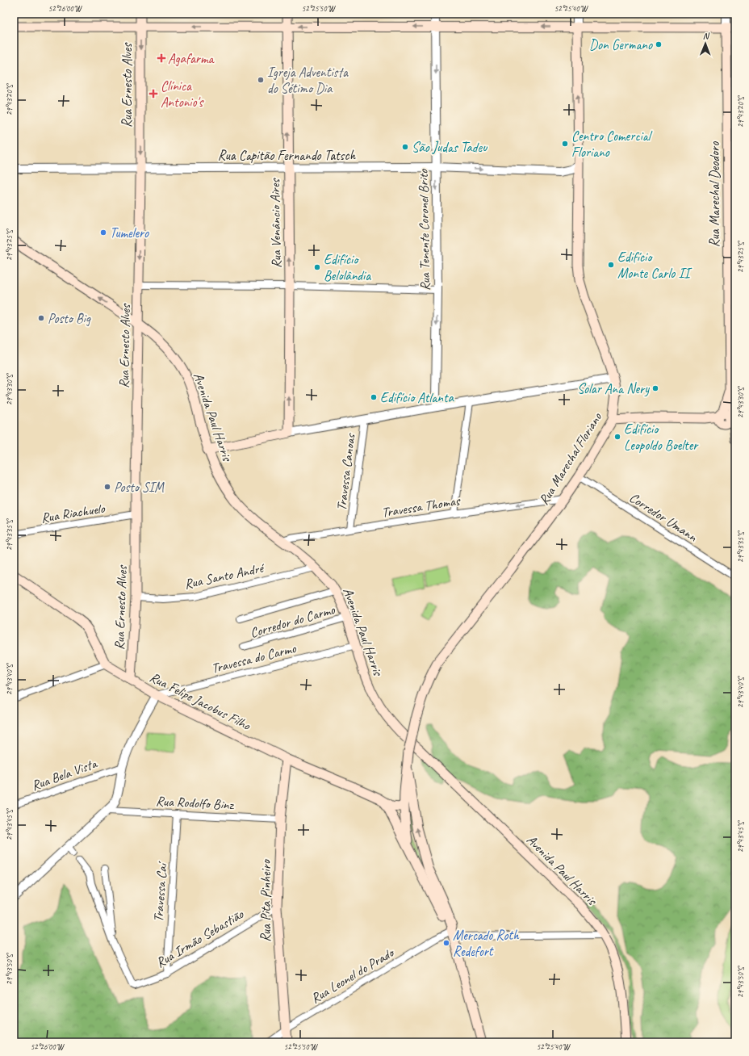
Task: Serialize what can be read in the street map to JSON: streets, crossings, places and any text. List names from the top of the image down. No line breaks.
{"streets":{"main road":["Rua Ernesto Alves","Rua Marechal Deodoro","Rua Venâncio Aires","Avenida Paul Harris","Rua Marechal Floriano","Rua Felipe Jacobus Filho","Rua Pita Pinheiro"],"street":["Rua Capitão Fernando Tatsch","Rua Tenente Coronel Brito","Travessa Canoas","Travessa Thomas","Rua Riachuelo","Corredor Umann","Rua Santo André","Corredor do Carmo","Travessa do Carmo","Rua Bela Vista","Rua Rodolfo Binz","Travessa Caí","Rua Irmão Sebastião","Rua Leonel do Prado"]},"crossings":[["Rua Ernesto Alves","Rua Capitão Fernando Tatsch"],["Rua Ernesto Alves","Avenida Paul Harris"],["Rua Ernesto Alves","Rua Riachuelo"],["Rua Ernesto Alves","Rua Santo André"],["Rua Ernesto Alves","Rua Felipe Jacobus Filho"],["Rua Capitão Fernando Tatsch","Rua Venâncio Aires"],["Rua Capitão Fernando Tatsch","Rua Tenente Coronel Brito"],["Rua Capitão Fernando Tatsch","Rua Marechal Floriano"],["Avenida Paul Harris","Travessa Thomas"],["Avenida Paul Harris","Rua Santo André"],["Avenida Paul Harris","Corredor do Carmo"],["Avenida Paul Harris","Travessa do Carmo"],["Rua Marechal Floriano","Travessa Thomas"],["Rua Marechal Floriano","Corredor Umann"],["Travessa Canoas","Travessa Thomas"],["Travessa do Carmo","Rua Felipe Jacobus Filho"],["Rua Felipe Jacobus Filho","Rua Pita Pinheiro"],["Rua Rodolfo Binz","Travessa Caí"],["Rua Rodolfo Binz","Rua Pita Pinheiro"],["Travessa Caí","Rua Irmão Sebastião"],["Rua Pita Pinheiro","Rua Irmão Sebastião"],["Rua Pita Pinheiro","Rua Leonel do Prado"]],"one_way":["Rua Ernesto Alves","Rua Venâncio Aires","Rua Tenente Coronel Brito","Travessa Thomas"],"places":{"other":["Don Germano","Igreja Adventista do Sétimo Dia","Centro Comercial Floriano","São Judas Tadeu","Tumelero","Edifício Monte Carlo II","Edifício Belolândia","Posto Big","Solar Ana Nery","Edifício Atlanta","Edifício Leopoldo Boelter","Posto SIM","Mercado Roth Redefort"],"health":["Agafarma","Clínica Antonio's"]},"north":"top","coordinates":["52°26'00\"W","52°25'50\"W","52°25'40\"W","29°43'20\"S","29°43'25\"S","29°43'30\"S","29°43'35\"S","29°43'40\"S","29°43'45\"S","29°43'50\"S"]}
